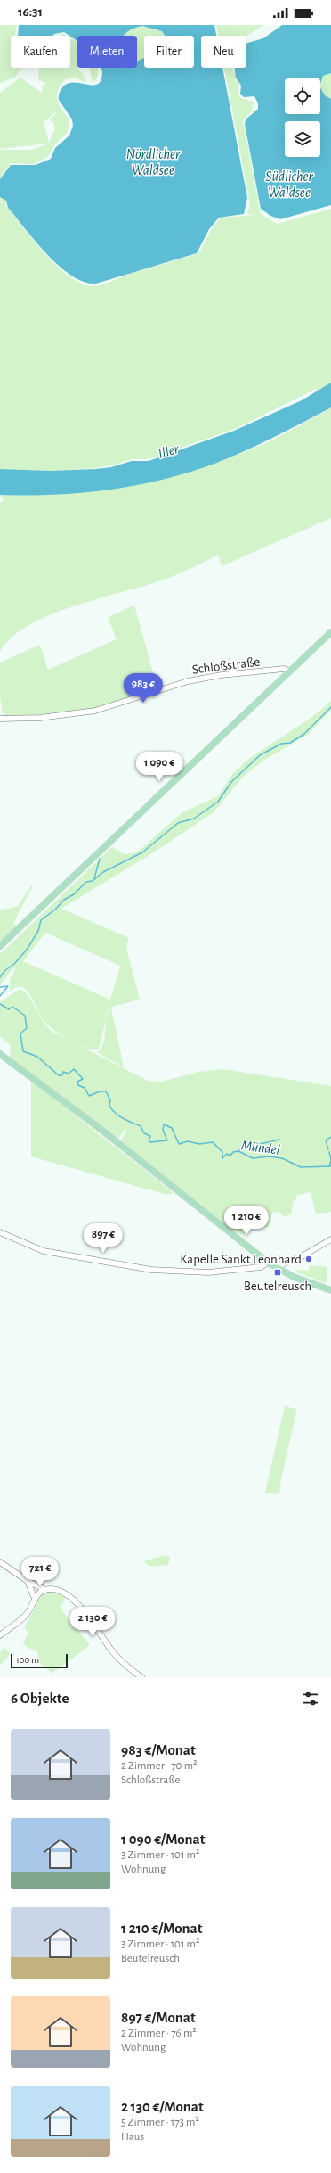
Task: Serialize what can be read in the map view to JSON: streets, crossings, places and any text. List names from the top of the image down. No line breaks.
{"streets":{"street":["Schloßstraße"]},"water":["Nördlicher Waldsee","Südlicher Waldsee","Iller","Mündel"],"places":{"other":["Kapelle Sankt Leonhard"],"transit":["Beutelreusch"]},"scale_bar":"100 m","page":{"status":"16:31","chip":["Kaufen","Mieten","Filter","Neu"],"price":["983 €","1 090 €","1 210 €","897 €","721 €","2 130 €"],"scale":"100 m","heading":"6 Objekte","list":[{"name":"983 €/Monat","note":"2 Zimmer · 70 m² · Schloßstraße"},{"name":"1 090 €/Monat","note":"3 Zimmer · 101 m² · Wohnung"},{"name":"1 210 €/Monat","note":"3 Zimmer · 101 m² · Beutelreusch"},{"name":"897 €/Monat","note":"2 Zimmer · 76 m² · Wohnung"},{"name":"2 130 €/Monat","note":"5 Zimmer · 173 m² · Haus"}]}}
